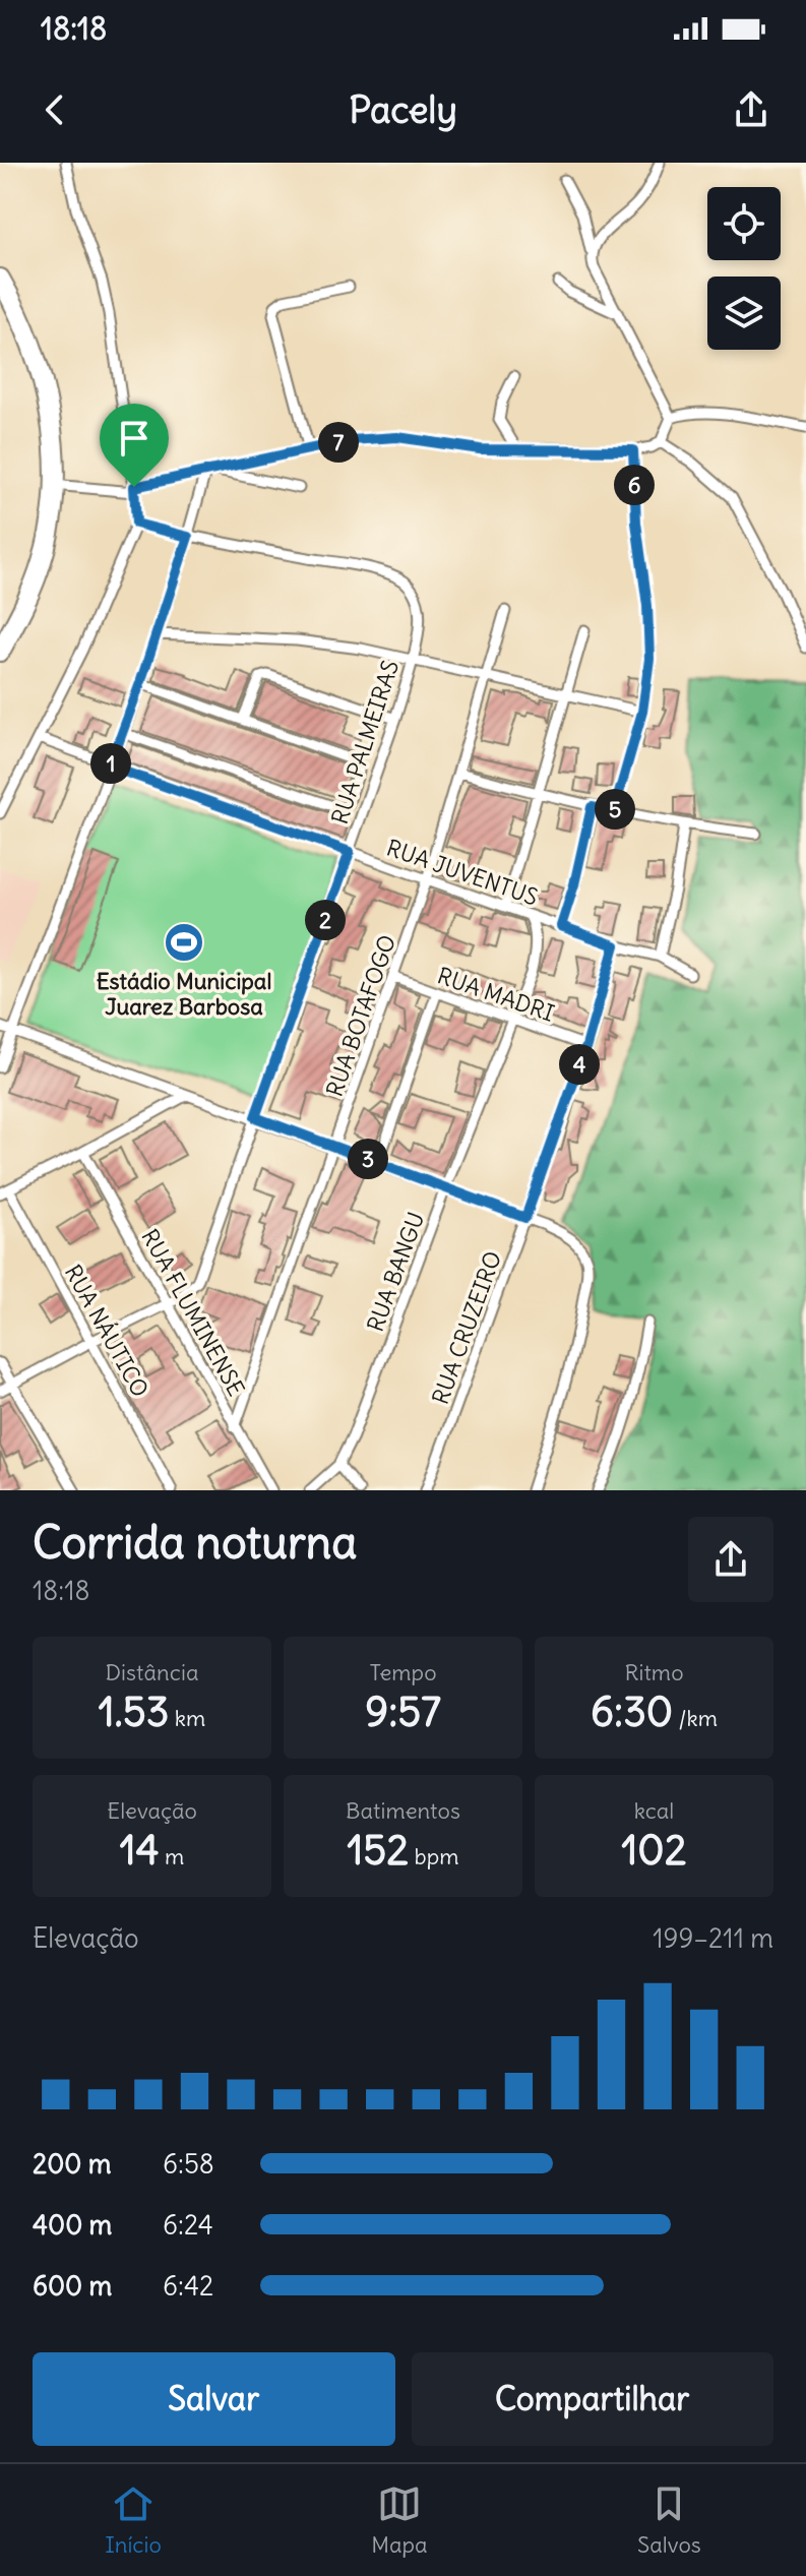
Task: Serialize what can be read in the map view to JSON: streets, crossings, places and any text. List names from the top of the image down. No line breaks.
{"streets":{"street":["RUA PALMEIRAS","RUA JUVENTUS","RUA MADRI","RUA BOTAFOGO","RUA BANGU","RUA FLUMINENSE","RUA CRUZEIRO","RUA NÁUTICO"]},"crossings":[["RUA PALMEIRAS","RUA JUVENTUS"],["RUA PALMEIRAS","RUA FLUMINENSE"],["RUA PALMEIRAS","RUA NÁUTICO"],["RUA JUVENTUS","RUA BOTAFOGO"],["RUA JUVENTUS","RUA BANGU"],["RUA JUVENTUS","RUA CRUZEIRO"],["RUA MADRI","RUA BOTAFOGO"],["RUA MADRI","RUA BANGU"],["RUA MADRI","RUA CRUZEIRO"],["RUA BOTAFOGO","RUA FLUMINENSE"]],"places":{"sports":["Estádio Municipal Juarez Barbosa"]},"page":{"status":"18:18","header":"Pacely","pins":["7","6","1","5","2","4","3"],"heading":["Corrida noturna","18:18"],"stats":[["Distância","1.53 km"],["Tempo","9:57"],["Ritmo","6:30 /km"],["Elevação","14 m"],["Batimentos","152 bpm"],["kcal","102"]],"chart":["Elevação","199–211 m"],"list":[{"name":"200 m","note":"6:58"},{"name":"400 m","note":"6:24"},{"name":"600 m","note":"6:42"}],"buttons":["Salvar","Compartilhar"],"tabs":["Início","Mapa","Salvos"]}}
